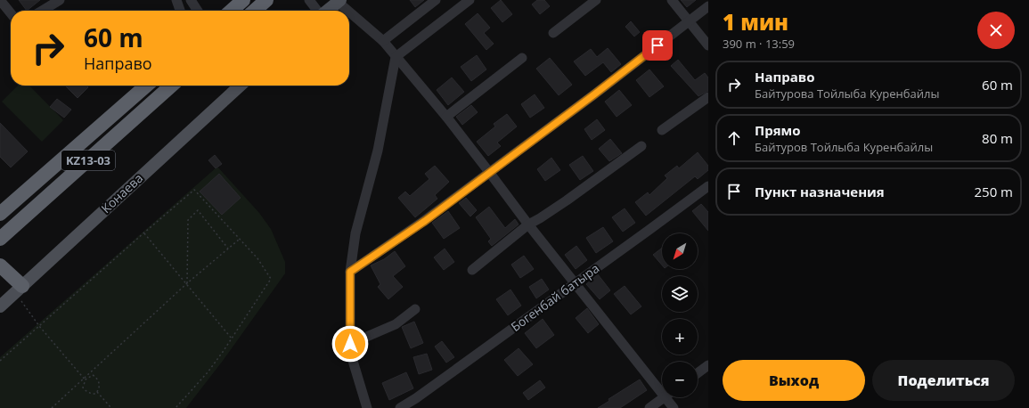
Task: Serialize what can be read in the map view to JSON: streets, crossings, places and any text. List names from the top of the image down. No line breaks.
{"streets":{"highway":["KZ13-03"],"main road":["Конаева"],"street":["Богенбай батыра"]},"north":"bottom left","page":{"heading":["1 мин","390 m · 13:59"],"turn":["60 m","Направо"],"list":[{"name":"Направо","note":"Байтурова Тойлыба Куренбайлы","value":"60 m"},{"name":"Прямо","note":"Байтуров Тойлыба Куренбайлы","value":"80 m"},{"name":"Пункт назначения","value":"250 m"}],"map_buttons":["+","−"],"buttons":["Выход","Поделиться"]}}
